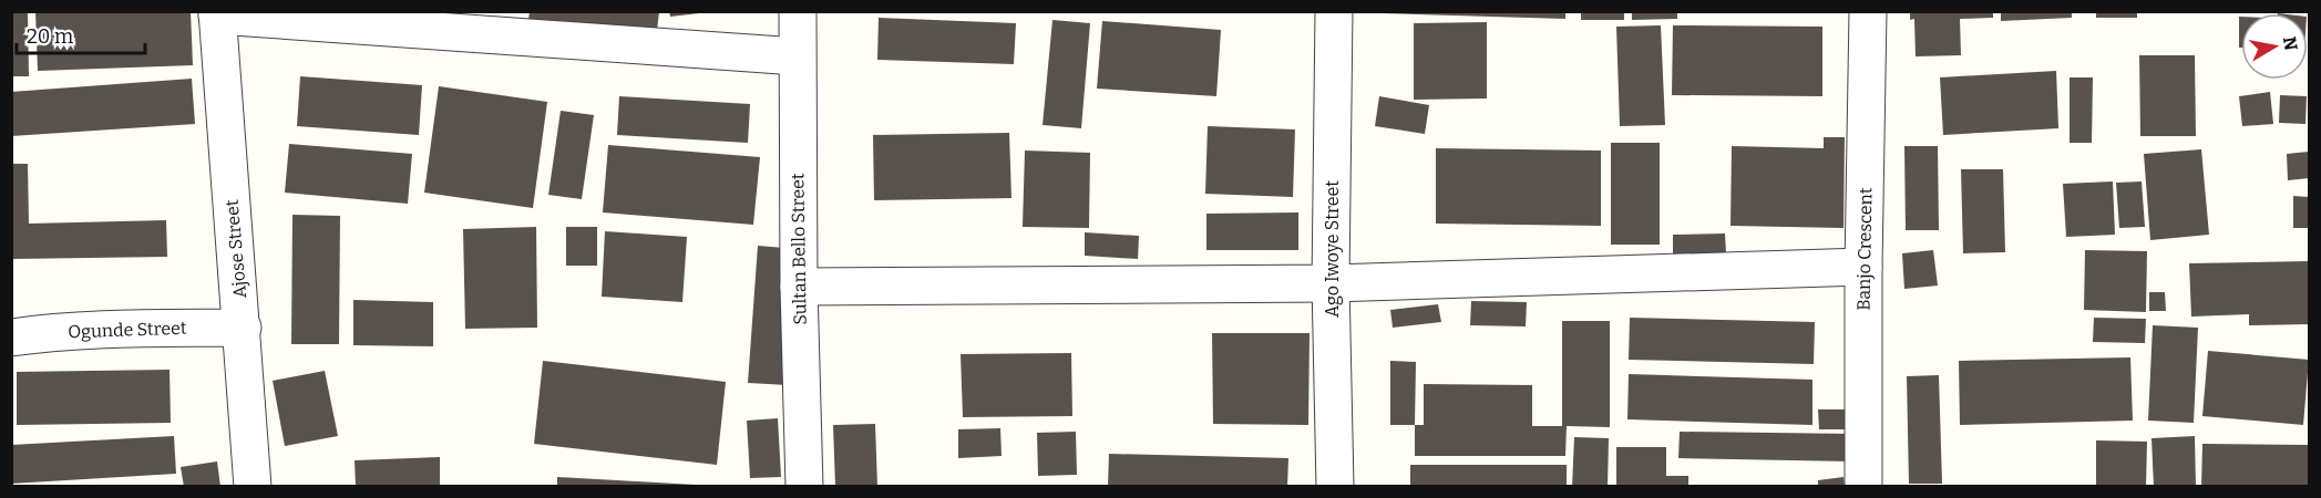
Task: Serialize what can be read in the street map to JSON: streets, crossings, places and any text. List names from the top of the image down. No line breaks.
{"streets":{"street":["Ajose Street","Sultan Bello Street","Ago Iwoye Street","Banjo Crescent","Ogunde Street"]},"crossings":[["Ajose Street","Ogunde Street"]],"scale_bar":"20 m","north":"right"}
